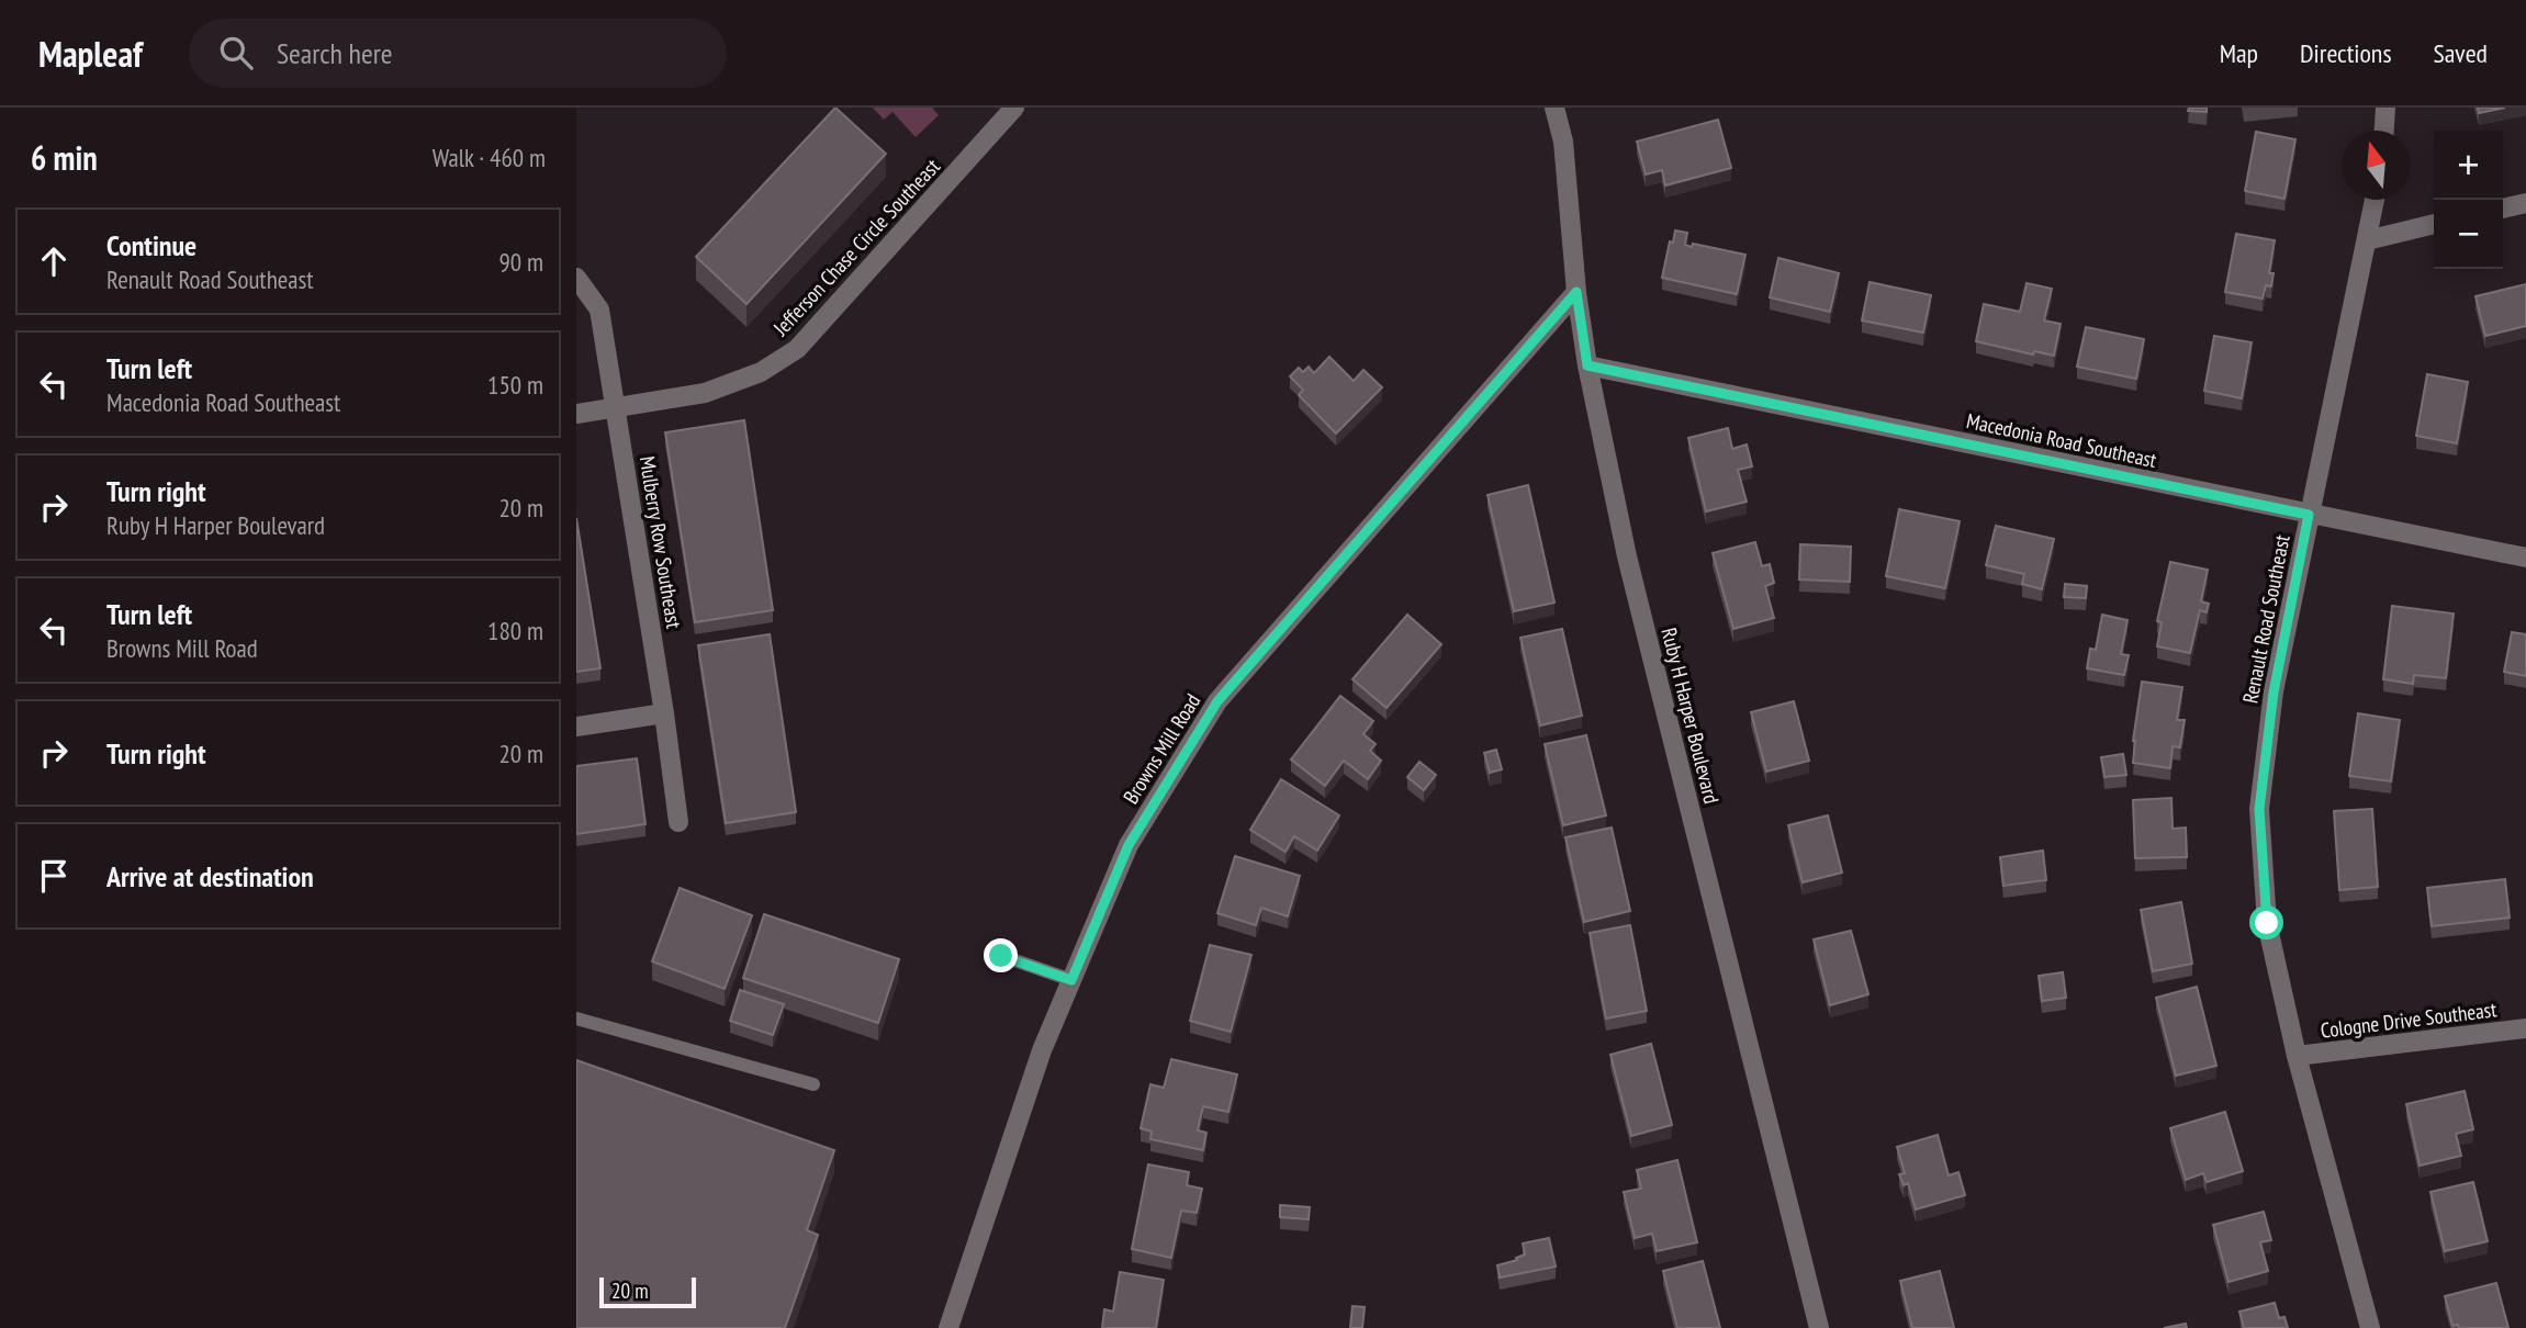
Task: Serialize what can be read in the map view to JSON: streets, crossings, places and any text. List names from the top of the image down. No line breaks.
{"streets":{"street":["Jefferson Chase Circle Southeast","Macedonia Road Southeast","Mulberry Row Southeast","Renault Road Southeast","Ruby H Harper Boulevard","Browns Mill Road","Cologne Drive Southeast"]},"crossings":[["Jefferson Chase Circle Southeast","Mulberry Row Southeast"],["Macedonia Road Southeast","Renault Road Southeast"],["Macedonia Road Southeast","Ruby H Harper Boulevard"],["Renault Road Southeast","Cologne Drive Southeast"],["Ruby H Harper Boulevard","Browns Mill Road"]],"scale_bar":"20 m","north":"top","page":{"header":"Mapleaf","search":"Search here","nav":["Map","Directions","Saved"],"heading":["6 min","Walk · 460 m"],"map_buttons":["+","−"],"list":[["Continue","Renault Road Southeast","90 m"],["Turn left","Macedonia Road Southeast","150 m"],["Turn right","Ruby H Harper Boulevard","20 m"],["Turn left","Browns Mill Road","180 m"],["Turn right","20 m"],"Arrive at destination"],"scale":"20 m"}}
